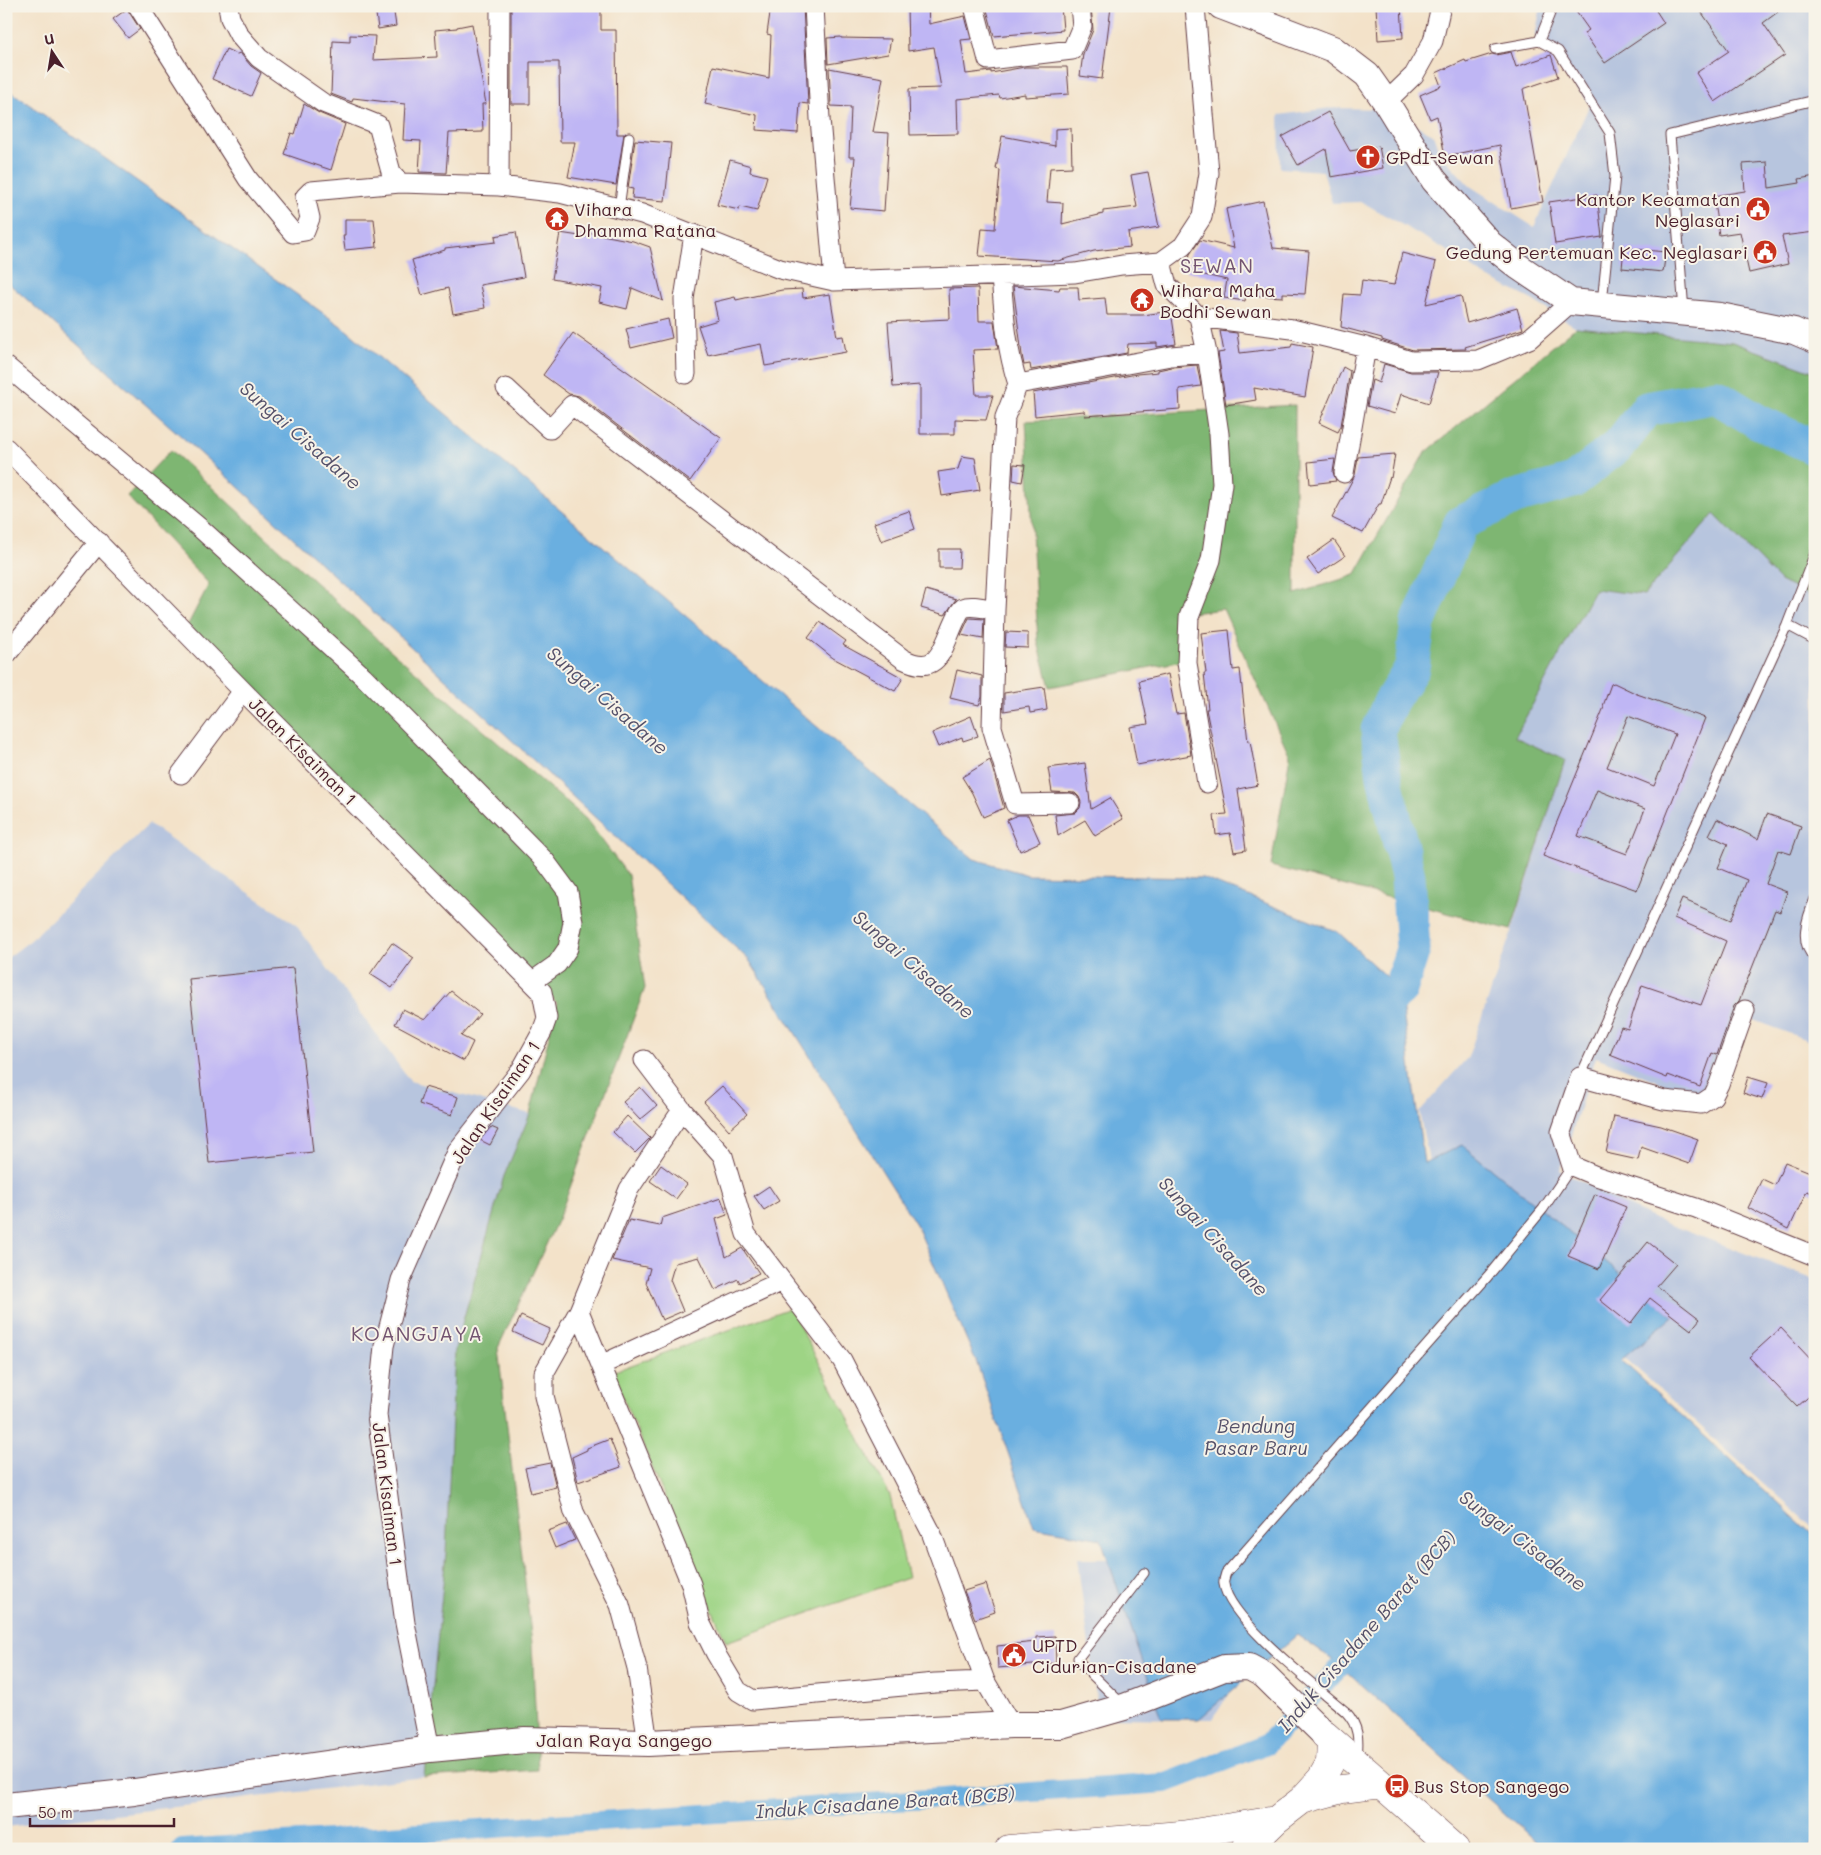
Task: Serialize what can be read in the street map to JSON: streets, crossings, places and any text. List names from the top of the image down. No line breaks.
{"streets":{"street":["Jalan Kisaiman 1","Jalan Raya Sangego"]},"crossings":[["Jalan Kisaiman 1","Jalan Raya Sangego"]],"districts":["SEWAN","KOANGJAYA"],"water":["Sungai Cisadane","Bendung Pasar Baru","Induk Cisadane Barat (BCB)"],"places":{"church":["GPdI-Sewan"],"public building":["Kantor Kecamatan Neglasari","Gedung Pertemuan Kec. Neglasari","UPTD Cidurian-Cisadane"],"temple":["Vihara Dhamma Ratana","Wihara Maha Bodhi Sewan"],"bus stop":["Bus Stop Sangego"]},"scale_bar":"50 m","north":"top"}
